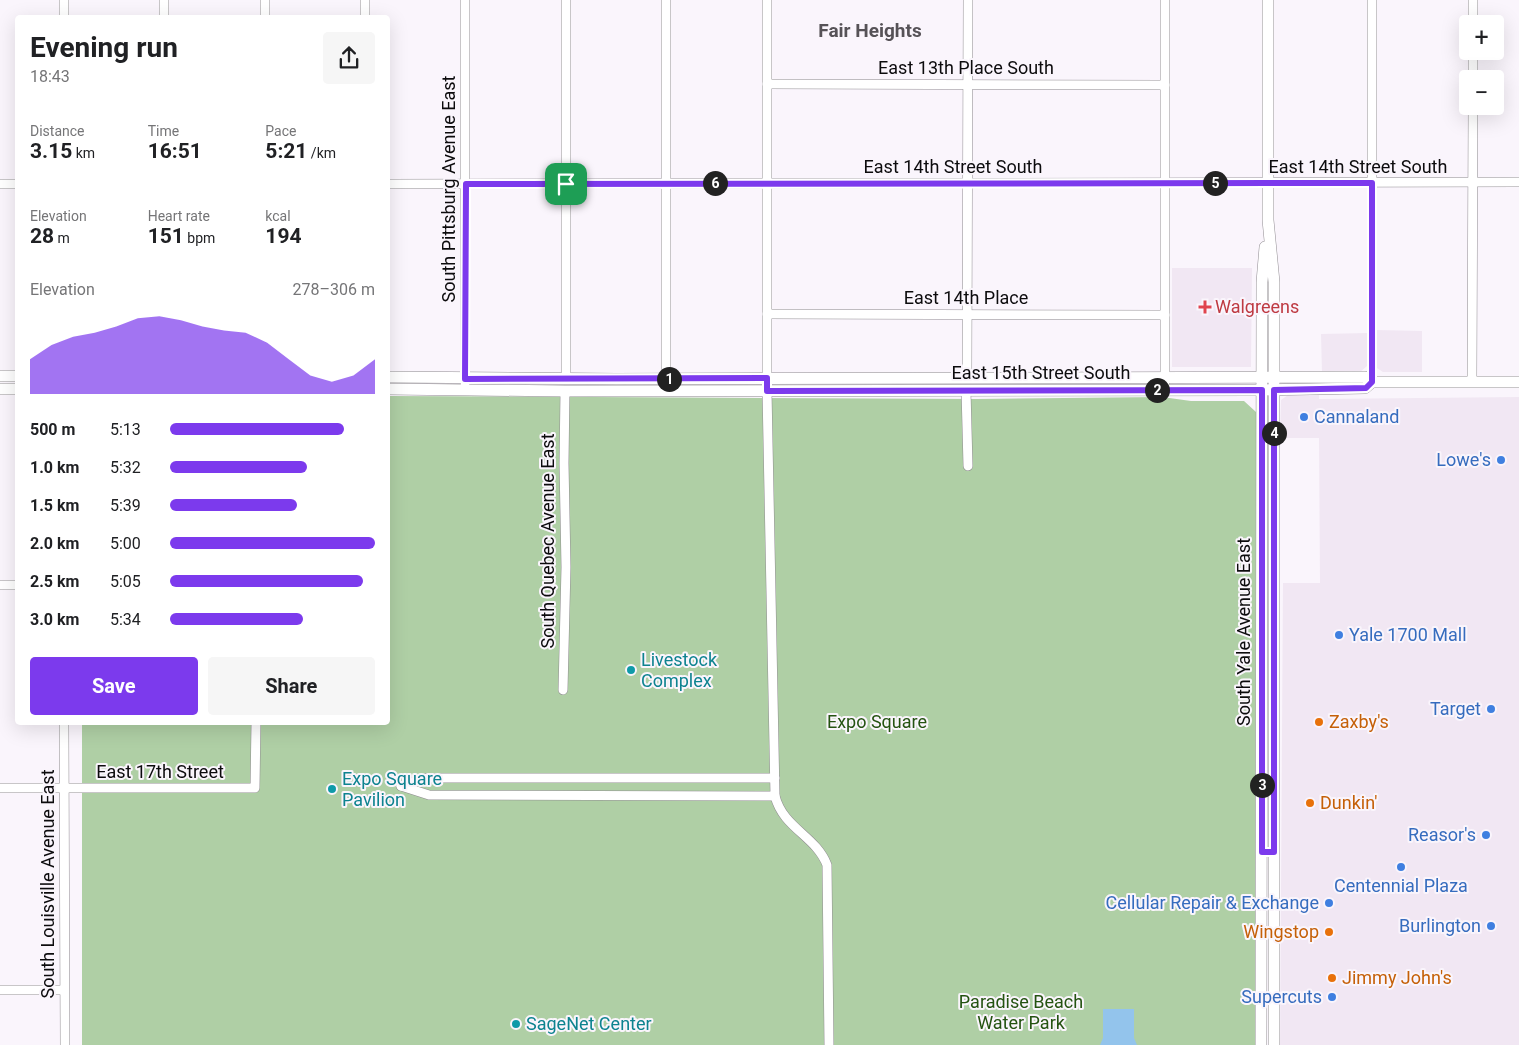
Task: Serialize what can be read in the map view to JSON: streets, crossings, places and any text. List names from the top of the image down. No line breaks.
{"streets":{"main road":["East 15th Street South","South Yale Avenue East"],"street":["East 13th Place South","East 14th Street South","South Pittsburg Avenue East","East 14th Place","South Quebec Avenue East","East 17th Street","South Louisville Avenue East"]},"crossings":[["East 14th Street South","South Pittsburg Avenue East"],["East 14th Street South","South Yale Avenue East"],["East 15th Street South","South Yale Avenue East"],["East 17th Street","South Louisville Avenue East"]],"districts":["Fair Heights"],"parks":["Expo Square","Paradise Beach Water Park"],"places":{"health":["Walgreens"],"other":["Cannaland","Lowe's","Yale 1700 Mall","Livestock Complex","Target","Zaxby's","Expo Square Pavilion","Dunkin'","Reasor's","Centennial Plaza","Cellular Repair & Exchange","Burlington","Wingstop","Jimmy John's","Supercuts","SageNet Center"]},"page":{"map_buttons":["+","−"],"heading":["Evening run","18:43"],"stats":[["Distance","3.15 km"],["Time","16:51"],["Pace","5:21 /km"],["Elevation","28 m"],["Heart rate","151 bpm"],["kcal","194"]],"pins":["5","6","1","2","4","3"],"chart":["Elevation","278–306 m"],"list":[{"name":"500 m","note":"5:13"},{"name":"1.0 km","note":"5:32"},{"name":"1.5 km","note":"5:39"},{"name":"2.0 km","note":"5:00"},{"name":"2.5 km","note":"5:05"},{"name":"3.0 km","note":"5:34"}],"buttons":["Save","Share"]}}
